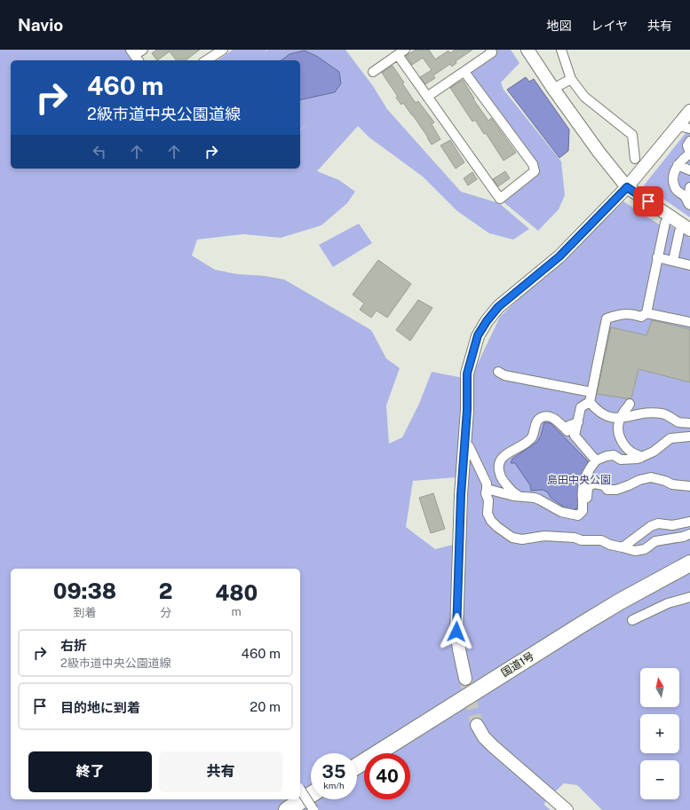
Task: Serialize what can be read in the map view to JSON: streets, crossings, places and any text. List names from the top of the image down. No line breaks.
{"streets":{"highway":["国道1号"]},"parks":["島田中央公園"],"north":"top","page":{"header":"Navio","nav":["地図","レイヤ","共有"],"turn":["460 m","2級市道中央公園道線"],"eta":["09:38","到着","2","分","480","m"],"list":[{"name":"右折","note":"2級市道中央公園道線","value":"460 m"},{"name":"目的地に到着","value":"20 m"}],"map_buttons":["+","−"],"buttons":["終了","共有"],"speed":"35 km/h","limit":"40"}}
